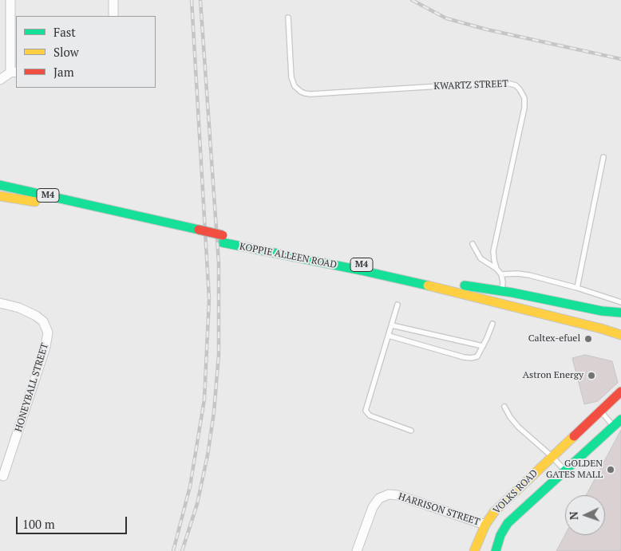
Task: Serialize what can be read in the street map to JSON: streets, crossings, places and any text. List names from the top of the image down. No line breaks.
{"streets":{"main road":["M4","KOPPIE ALLEEN ROAD","VOLKS ROAD"],"street":["HONEYBALL STREET","HARRISON STREET"],"lane":["KWARTZ STREET"]},"crossings":[["VOLKS ROAD","HARRISON STREET"]],"places":["Caltex-efuel","Astron Energy","GOLDEN GATES MALL"],"legend":["Fast","Slow","Jam"],"scale_bar":"100 m","north":"left"}
